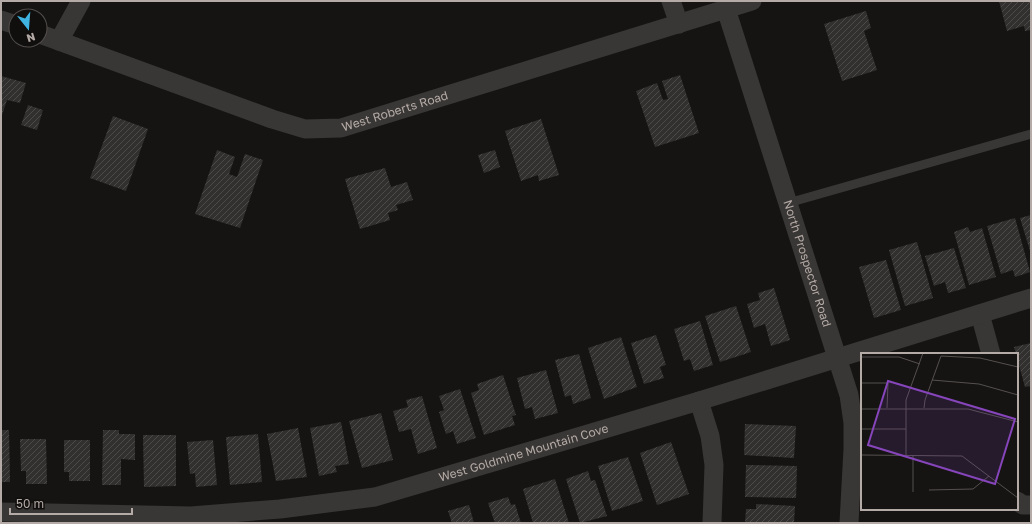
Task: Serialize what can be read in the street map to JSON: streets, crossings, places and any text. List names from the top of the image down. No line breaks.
{"streets":{"street":["West Roberts Road","North Prospector Road","West Goldmine Mountain Cove"]},"crossings":[["West Roberts Road","North Prospector Road"],["North Prospector Road","West Goldmine Mountain Cove"]],"scale_bar":"50 m","north":"bottom"}
